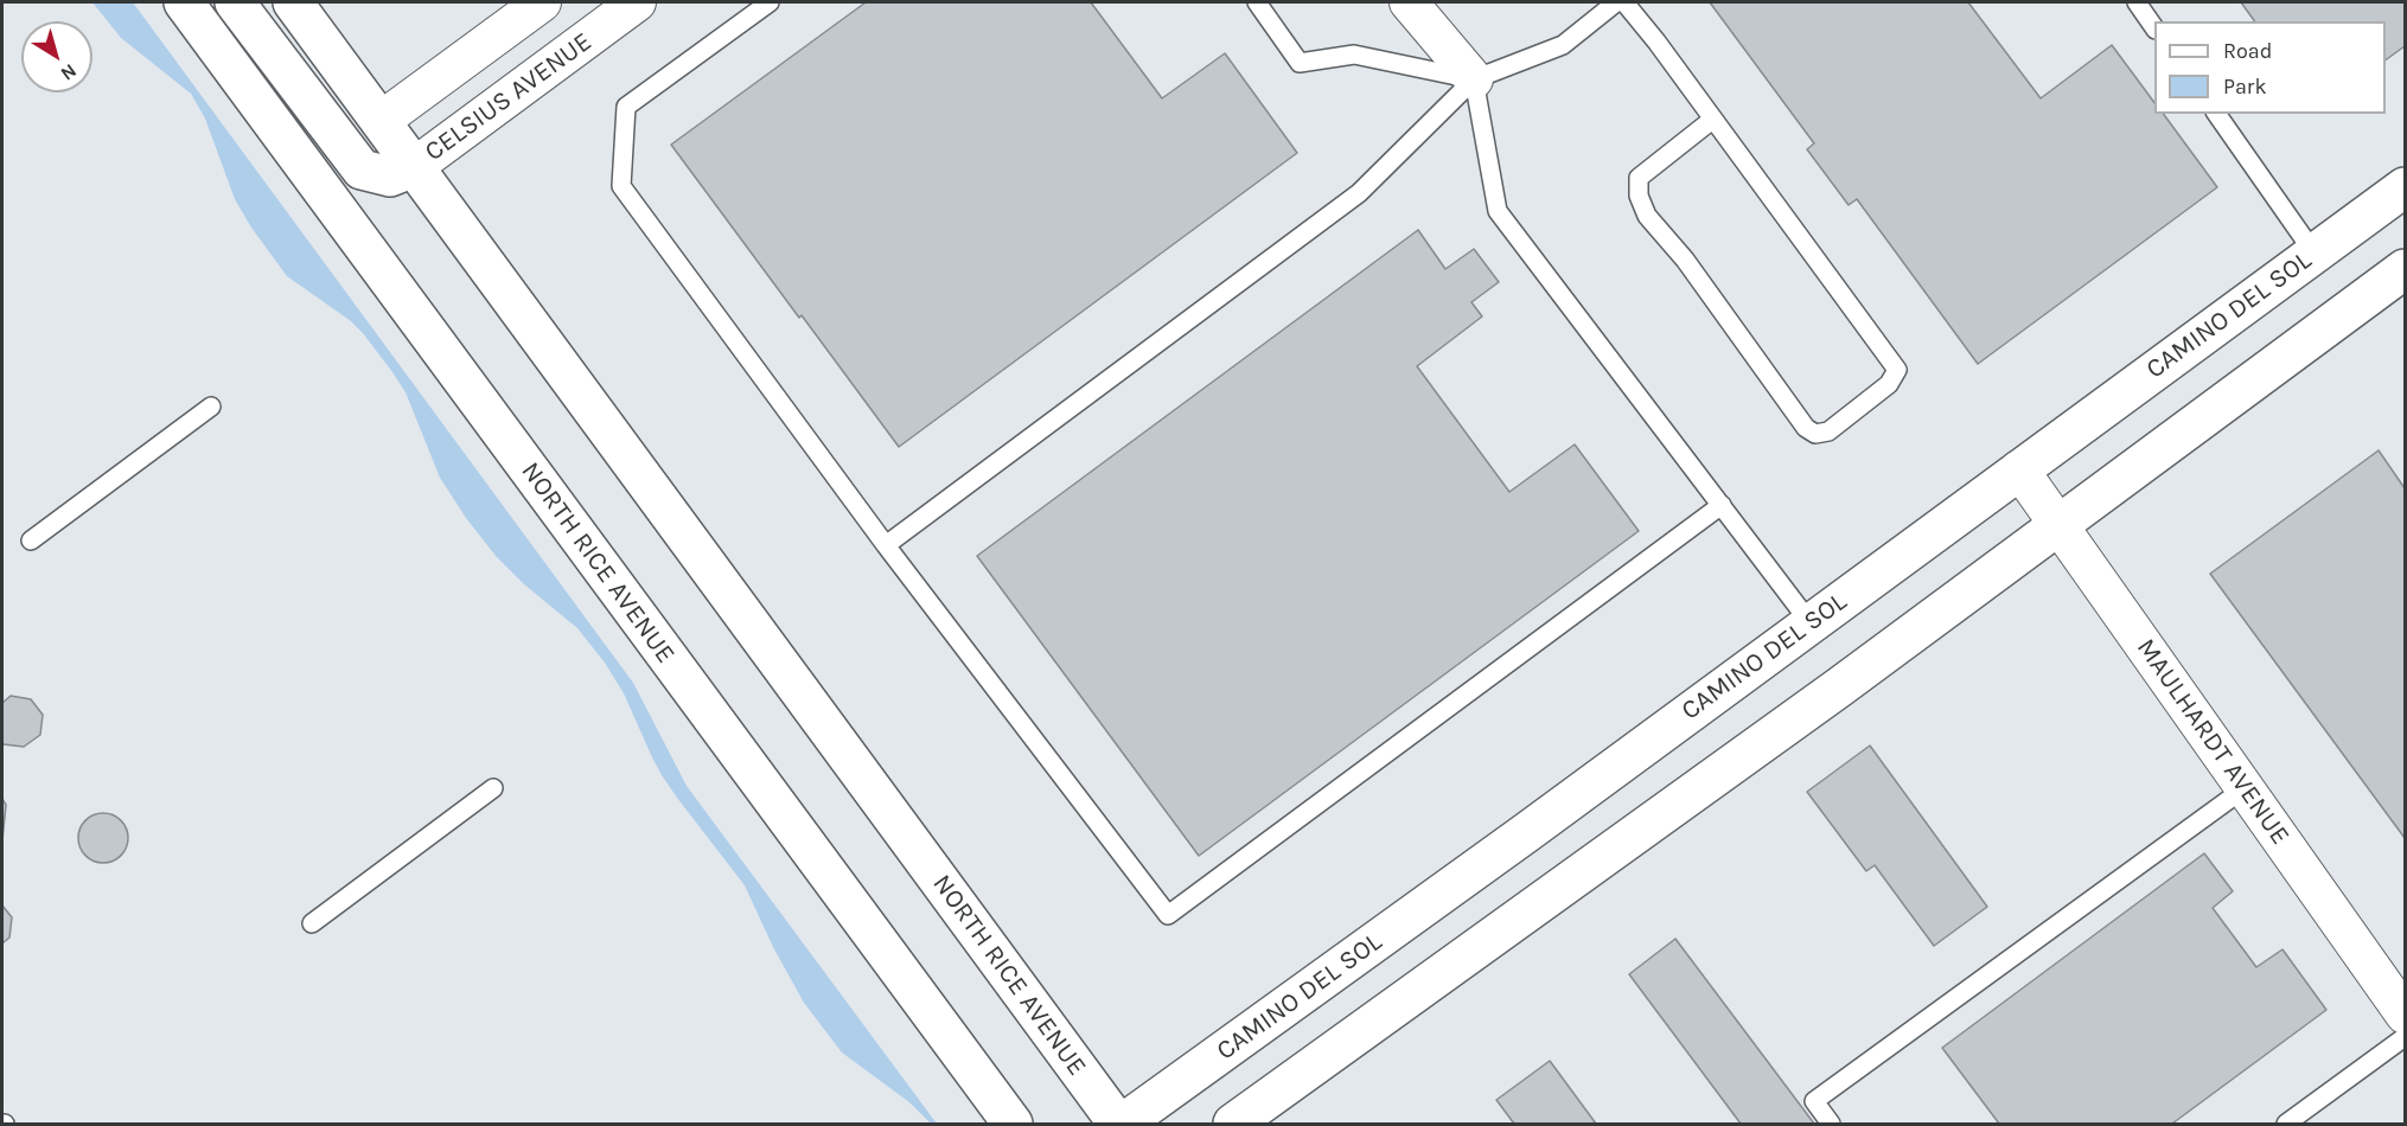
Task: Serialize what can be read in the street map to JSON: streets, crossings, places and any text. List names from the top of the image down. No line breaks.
{"streets":{"main road":["CAMINO DEL SOL","NORTH RICE AVENUE"],"street":["CELSIUS AVENUE","MAULHARDT AVENUE"]},"crossings":[["CELSIUS AVENUE","NORTH RICE AVENUE"],["CAMINO DEL SOL","NORTH RICE AVENUE"],["CAMINO DEL SOL","MAULHARDT AVENUE"]],"legend":["Road","Park"],"north":"bottom right"}
